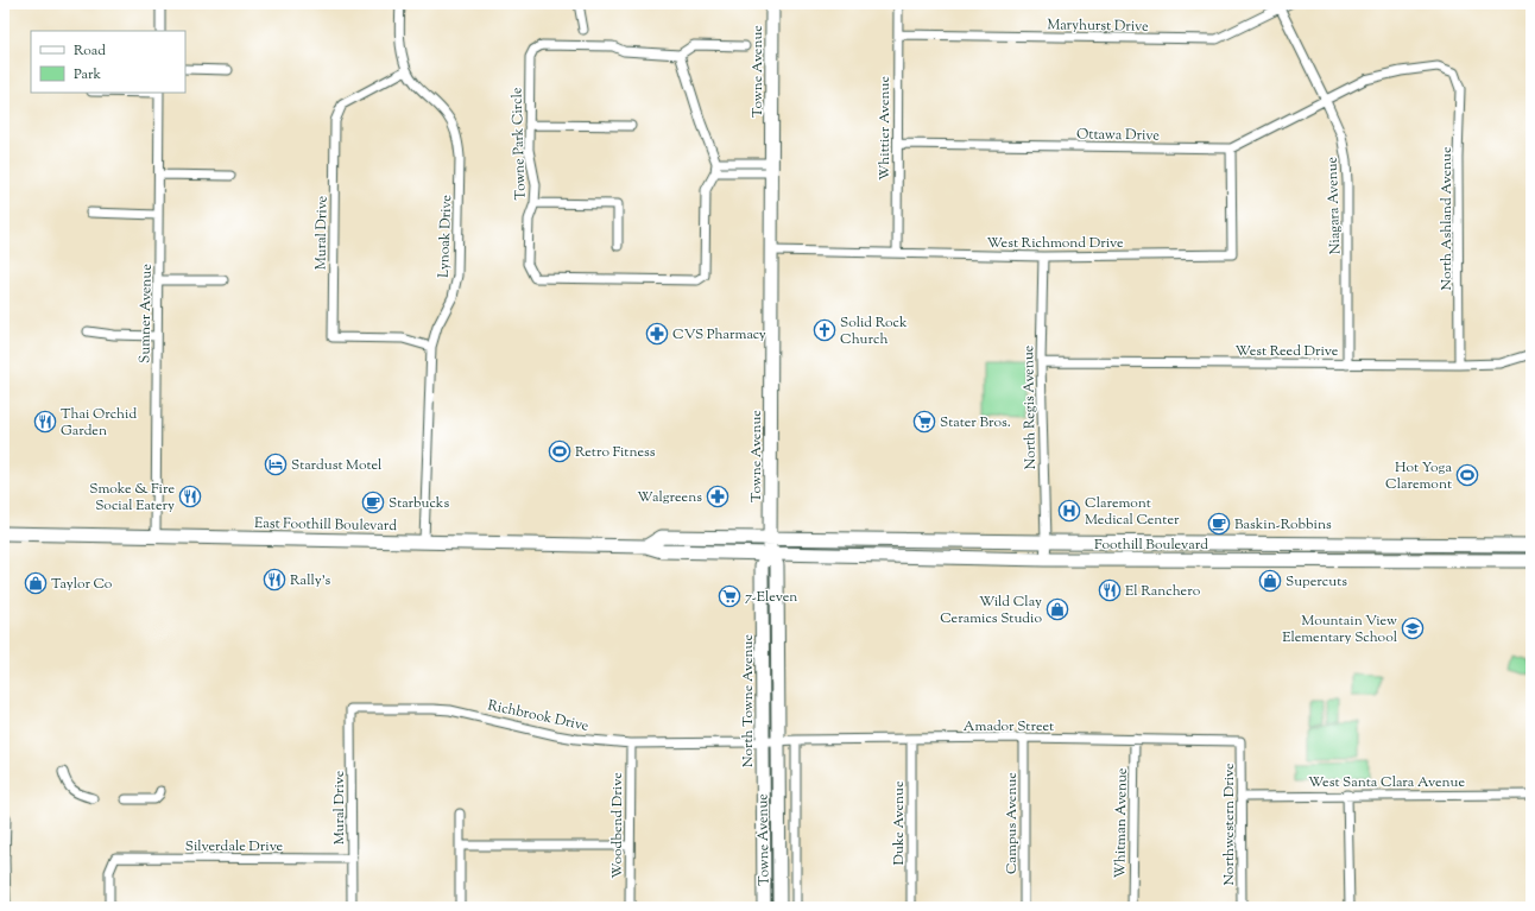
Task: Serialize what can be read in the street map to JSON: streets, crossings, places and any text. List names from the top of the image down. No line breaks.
{"streets":{"main road":["Towne Avenue","East Foothill Boulevard","Foothill Boulevard","North Towne Avenue"],"street":["Maryhurst Drive","Whittier Avenue","Ottawa Drive","Towne Park Circle","Niagara Avenue","North Ashland Avenue","Mural Drive","Lynoak Drive","West Richmond Drive","Sumner Avenue","West Reed Drive","North Regis Avenue","Richbrook Drive","Amador Street","West Santa Clara Avenue","Duke Avenue","Campus Avenue","Whitman Avenue","Northwestern Drive","Woodbend Drive","Silverdale Drive"]},"crossings":[["Maryhurst Drive","Whittier Avenue"],["Maryhurst Drive","Niagara Avenue"],["Towne Avenue","West Richmond Drive"],["Towne Avenue","East Foothill Boulevard"],["Towne Avenue","Foothill Boulevard"],["Towne Avenue","North Towne Avenue"],["Towne Avenue","Richbrook Drive"],["Towne Avenue","Amador Street"],["Whittier Avenue","Ottawa Drive"],["Whittier Avenue","West Richmond Drive"],["Ottawa Drive","Niagara Avenue"],["Ottawa Drive","North Ashland Avenue"],["Ottawa Drive","West Richmond Drive"],["Niagara Avenue","West Reed Drive"],["North Ashland Avenue","West Reed Drive"],["Mural Drive","Lynoak Drive"],["Mural Drive","Richbrook Drive"],["Mural Drive","Silverdale Drive"],["Lynoak Drive","East Foothill Boulevard"],["West Richmond Drive","North Regis Avenue"],["Sumner Avenue","East Foothill Boulevard"],["West Reed Drive","North Regis Avenue"],["North Regis Avenue","Foothill Boulevard"],["East Foothill Boulevard","Foothill Boulevard"],["East Foothill Boulevard","North Towne Avenue"],["Foothill Boulevard","North Towne Avenue"],["North Towne Avenue","Richbrook Drive"],["Richbrook Drive","Amador Street"],["Richbrook Drive","Woodbend Drive"],["Amador Street","Duke Avenue"],["Amador Street","Campus Avenue"],["Amador Street","Whitman Avenue"],["Amador Street","Northwestern Drive"],["West Santa Clara Avenue","Northwestern Drive"]],"places":{"church":["Solid Rock Church"],"pharmacy":["CVS Pharmacy","Walgreens"],"restaurant":["Thai Orchid Garden","Smoke & Fire Social Eatery","Rally's","El Ranchero"],"supermarket":["Stater Bros.","7-Eleven"],"sports":["Retro Fitness","Hot Yoga Claremont"],"hotel":["Stardust Motel"],"cafe":["Starbucks","Baskin-Robbins"],"hospital":["Claremont Medical Center"],"shop":["Supercuts","Taylor Co","Wild Clay Ceramics Studio"],"school or university":["Mountain View Elementary School"]},"legend":["Road","Park"]}
